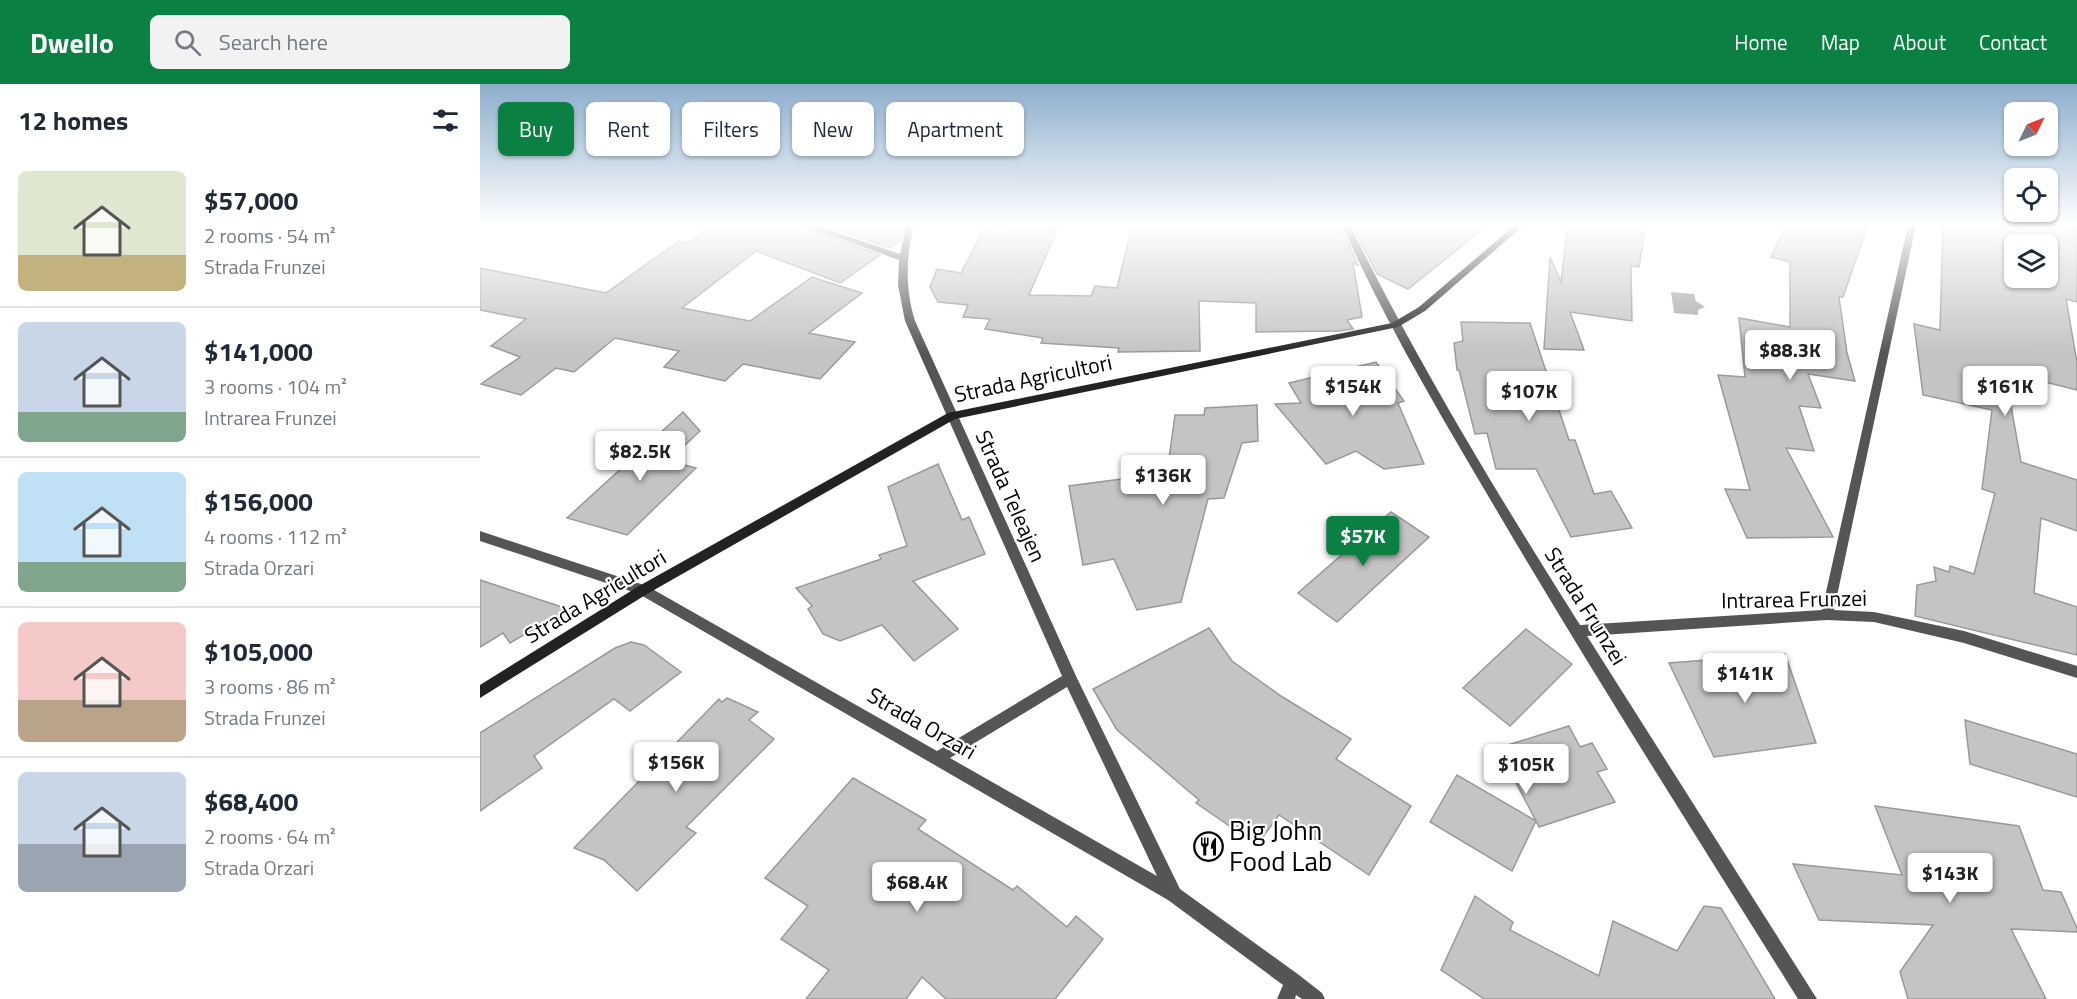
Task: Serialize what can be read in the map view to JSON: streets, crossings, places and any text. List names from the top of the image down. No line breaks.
{"streets":{"street":["Strada Agricultori","Strada Teleajen","Intrarea Frunzei","Strada Frunzei","Strada Orzari"]},"crossings":[["Strada Agricultori","Strada Teleajen"],["Strada Agricultori","Strada Frunzei"],["Strada Agricultori","Strada Orzari"],["Strada Teleajen","Strada Orzari"],["Intrarea Frunzei","Strada Frunzei"]],"places":{"restaurant":["Big John Food Lab"]},"north":"top right","page":{"header":"Dwello","search":"Search here","nav":["Home","Map","About","Contact"],"heading":"12 homes","chip":["Buy","Rent","Filters","New","Apartment"],"list":[{"name":"$57,000","note":"2 rooms · 54 m² · Strada Frunzei"},{"name":"$141,000","note":"3 rooms · 104 m² · Intrarea Frunzei"},{"name":"$156,000","note":"4 rooms · 112 m² · Strada Orzari"},{"name":"$105,000","note":"3 rooms · 86 m² · Strada Frunzei"},{"name":"$68,400","note":"2 rooms · 64 m² · Strada Orzari"}],"price":["$88.3K","$154K","$161K","$107K","$82.5K","$136K","$57K","$141K","$156K","$105K","$143K","$68.4K"]}}
